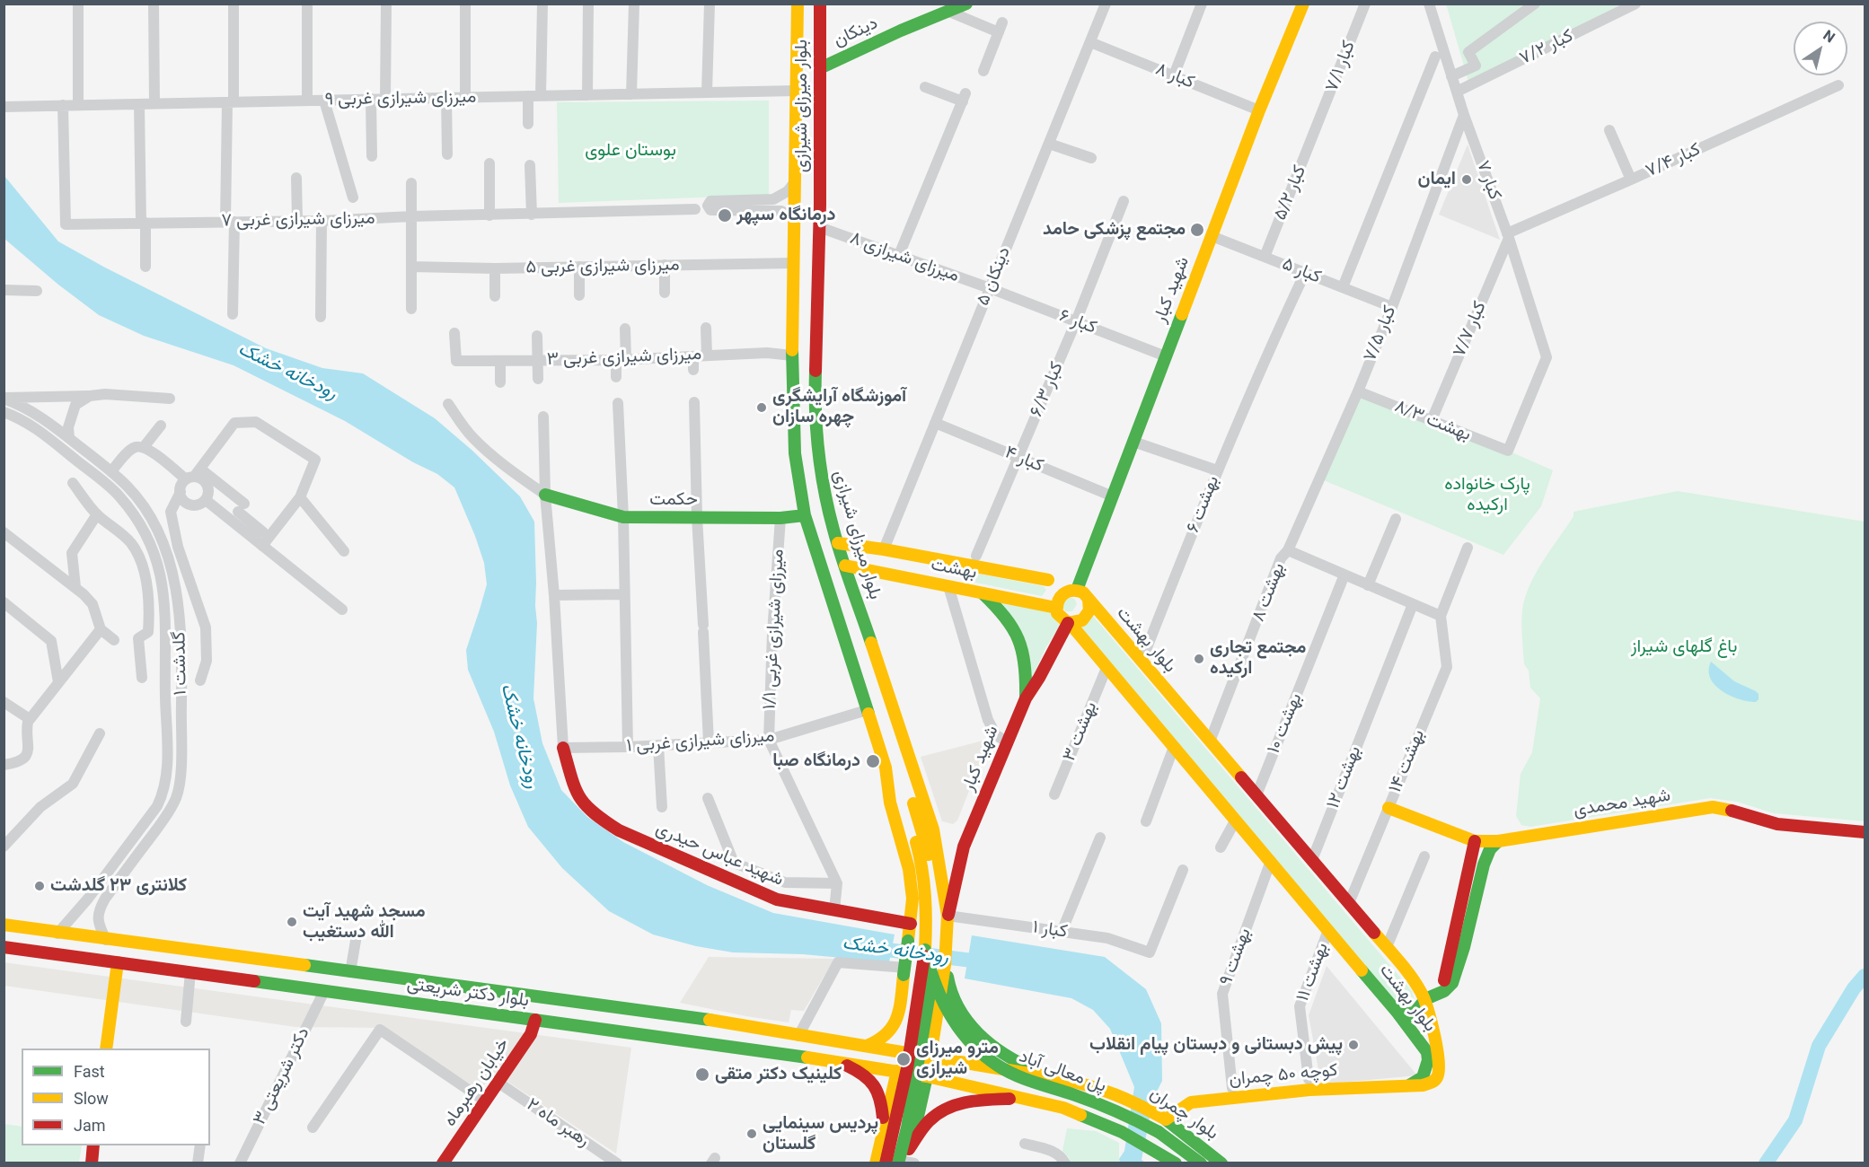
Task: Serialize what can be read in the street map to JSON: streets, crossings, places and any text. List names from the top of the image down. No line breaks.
{"streets":{"main road":["دینکان","بلوار میرزای شیرازی","شهید کبار","حکمت","بهشت","بلوار بهشت","شهید محمدی","شهید عباس حیدری","بلوار دکتر شریعتی","پل معالی آباد","کوچه ۵۰ چمران","خیابان رهبرماه","بلوار چمران"],"street":["۷/۲ کبار","۷/۱ کبار","۸ کبار","میرزای شیرازی غربی ۹","۷/۴ کبار","۷ کبار","۵/۲ کبار","۷ میرزای شیرازی غربی","۸ میرزای شیرازی","۵ میرزای شیرازی غربی","۵ کبار","۵ دینکان","۶ کبار","۷/۷ کبار","۷/۵ کبار","۳ میرزای شیرازی غربی","۶/۳ کبار","بهشت ۸/۳","۴ کبار","۶ بهشت","۸ بهشت","۱/۱ میرزای شیرازی غربی","گلدشت ۱","۱۰ بهشت","۳ بهشت","۱ میرزای شیرازی غربی","۱۴ بهشت","۱۲ بهشت","۱ کبار","۹ بهشت","۱۱ بهشت","۳ دکتر شریعتی","۲ رهبر ماه"]},"crossings":[["دینکان","بلوار میرزای شیرازی"],["۷/۲ کبار","۷ کبار"],["۷/۱ کبار","۵/۲ کبار"],["۸ کبار","۵ دینکان"],["۸ کبار","شهید کبار"],["میرزای شیرازی غربی ۹","بلوار میرزای شیرازی"],["میرزای شیرازی غربی ۹","۷ میرزای شیرازی غربی"],["بلوار میرزای شیرازی","۸ میرزای شیرازی"],["بلوار میرزای شیرازی","۵ میرزای شیرازی غربی"],["بلوار میرزای شیرازی","شهید کبار"],["بلوار میرزای شیرازی","۳ میرزای شیرازی غربی"],["بلوار میرزای شیرازی","حکمت"],["بلوار میرزای شیرازی","بهشت"],["بلوار میرزای شیرازی","۱ میرزای شیرازی غربی"],["بلوار میرزای شیرازی","شهید عباس حیدری"],["بلوار میرزای شیرازی","۱ کبار"],["بلوار میرزای شیرازی","بلوار چمران"],["۷/۴ کبار","۷ کبار"],["۷/۴ کبار","۷/۷ کبار"],["۷ کبار","۷/۷ کبار"],["۷ کبار","۷/۵ کبار"],["۷ کبار","بهشت ۸/۳"],["۵/۲ کبار","۵ کبار"],["۸ میرزای شیرازی","۵ دینکان"],["۸ میرزای شیرازی","۶ کبار"],["۵ کبار","شهید کبار"],["۵ کبار","۷/۵ کبار"],["۵ کبار","۶ بهشت"],["۵ دینکان","۶ کبار"],["۵ دینکان","۴ کبار"],["شهید کبار","۶ کبار"],["شهید کبار","۴ کبار"],["شهید کبار","بهشت"],["شهید کبار","بلوار بهشت"],["شهید کبار","۱ کبار"],["۶ کبار","۶/۳ کبار"],["۷/۷ کبار","بهشت ۸/۳"],["۷/۵ کبار","بهشت ۸/۳"],["۷/۵ کبار","۸ بهشت"],["۶/۳ کبار","۴ کبار"],["حکمت","۱/۱ میرزای شیرازی غربی"],["۶ بهشت","بلوار بهشت"],["بهشت","بلوار بهشت"],["۸ بهشت","بلوار بهشت"],["۱/۱ میرزای شیرازی غربی","۱ میرزای شیرازی غربی"],["بلوار بهشت","۱۰ بهشت"],["بلوار بهشت","۳ بهشت"],["بلوار بهشت","۱۴ بهشت"],["بلوار بهشت","۱۲ بهشت"],["بلوار بهشت","۹ بهشت"],["بلوار بهشت","۱۱ بهشت"],["بلوار بهشت","کوچه ۵۰ چمران"],["گلدشت ۱","بلوار دکتر شریعتی"],["۱ میرزای شیرازی غربی","شهید عباس حیدری"],["۱۴ بهشت","شهید محمدی"],["بلوار دکتر شریعتی","۳ دکتر شریعتی"],["بلوار دکتر شریعتی","خیابان رهبرماه"],["بلوار دکتر شریعتی","بلوار چمران"],["کوچه ۵۰ چمران","بلوار چمران"],["خیابان رهبرماه","۲ رهبر ماه"]],"water":["رودخانه خشک"],"parks":["بوستان علوی","پارک خانواده ارکیده","باغ گلهای شیراز"],"places":["ایمان","درمانگاه سپهر","مجتمع پزشکی حامد","آموزشگاه آرایشگری چهره سازان","مجتمع تجاری ارکیده","درمانگاه صبا","کلانتری ۲۳ گلدشت","مسجد شهید آیت الله دستغیب","پیش دبستانی و دبستان پیام انقلاب","مترو میرزای شیرازی","کلینیک دکتر متقی","پردیس سینمایی گلستان"],"legend":["Fast","Slow","Jam"],"north":"top right"}
